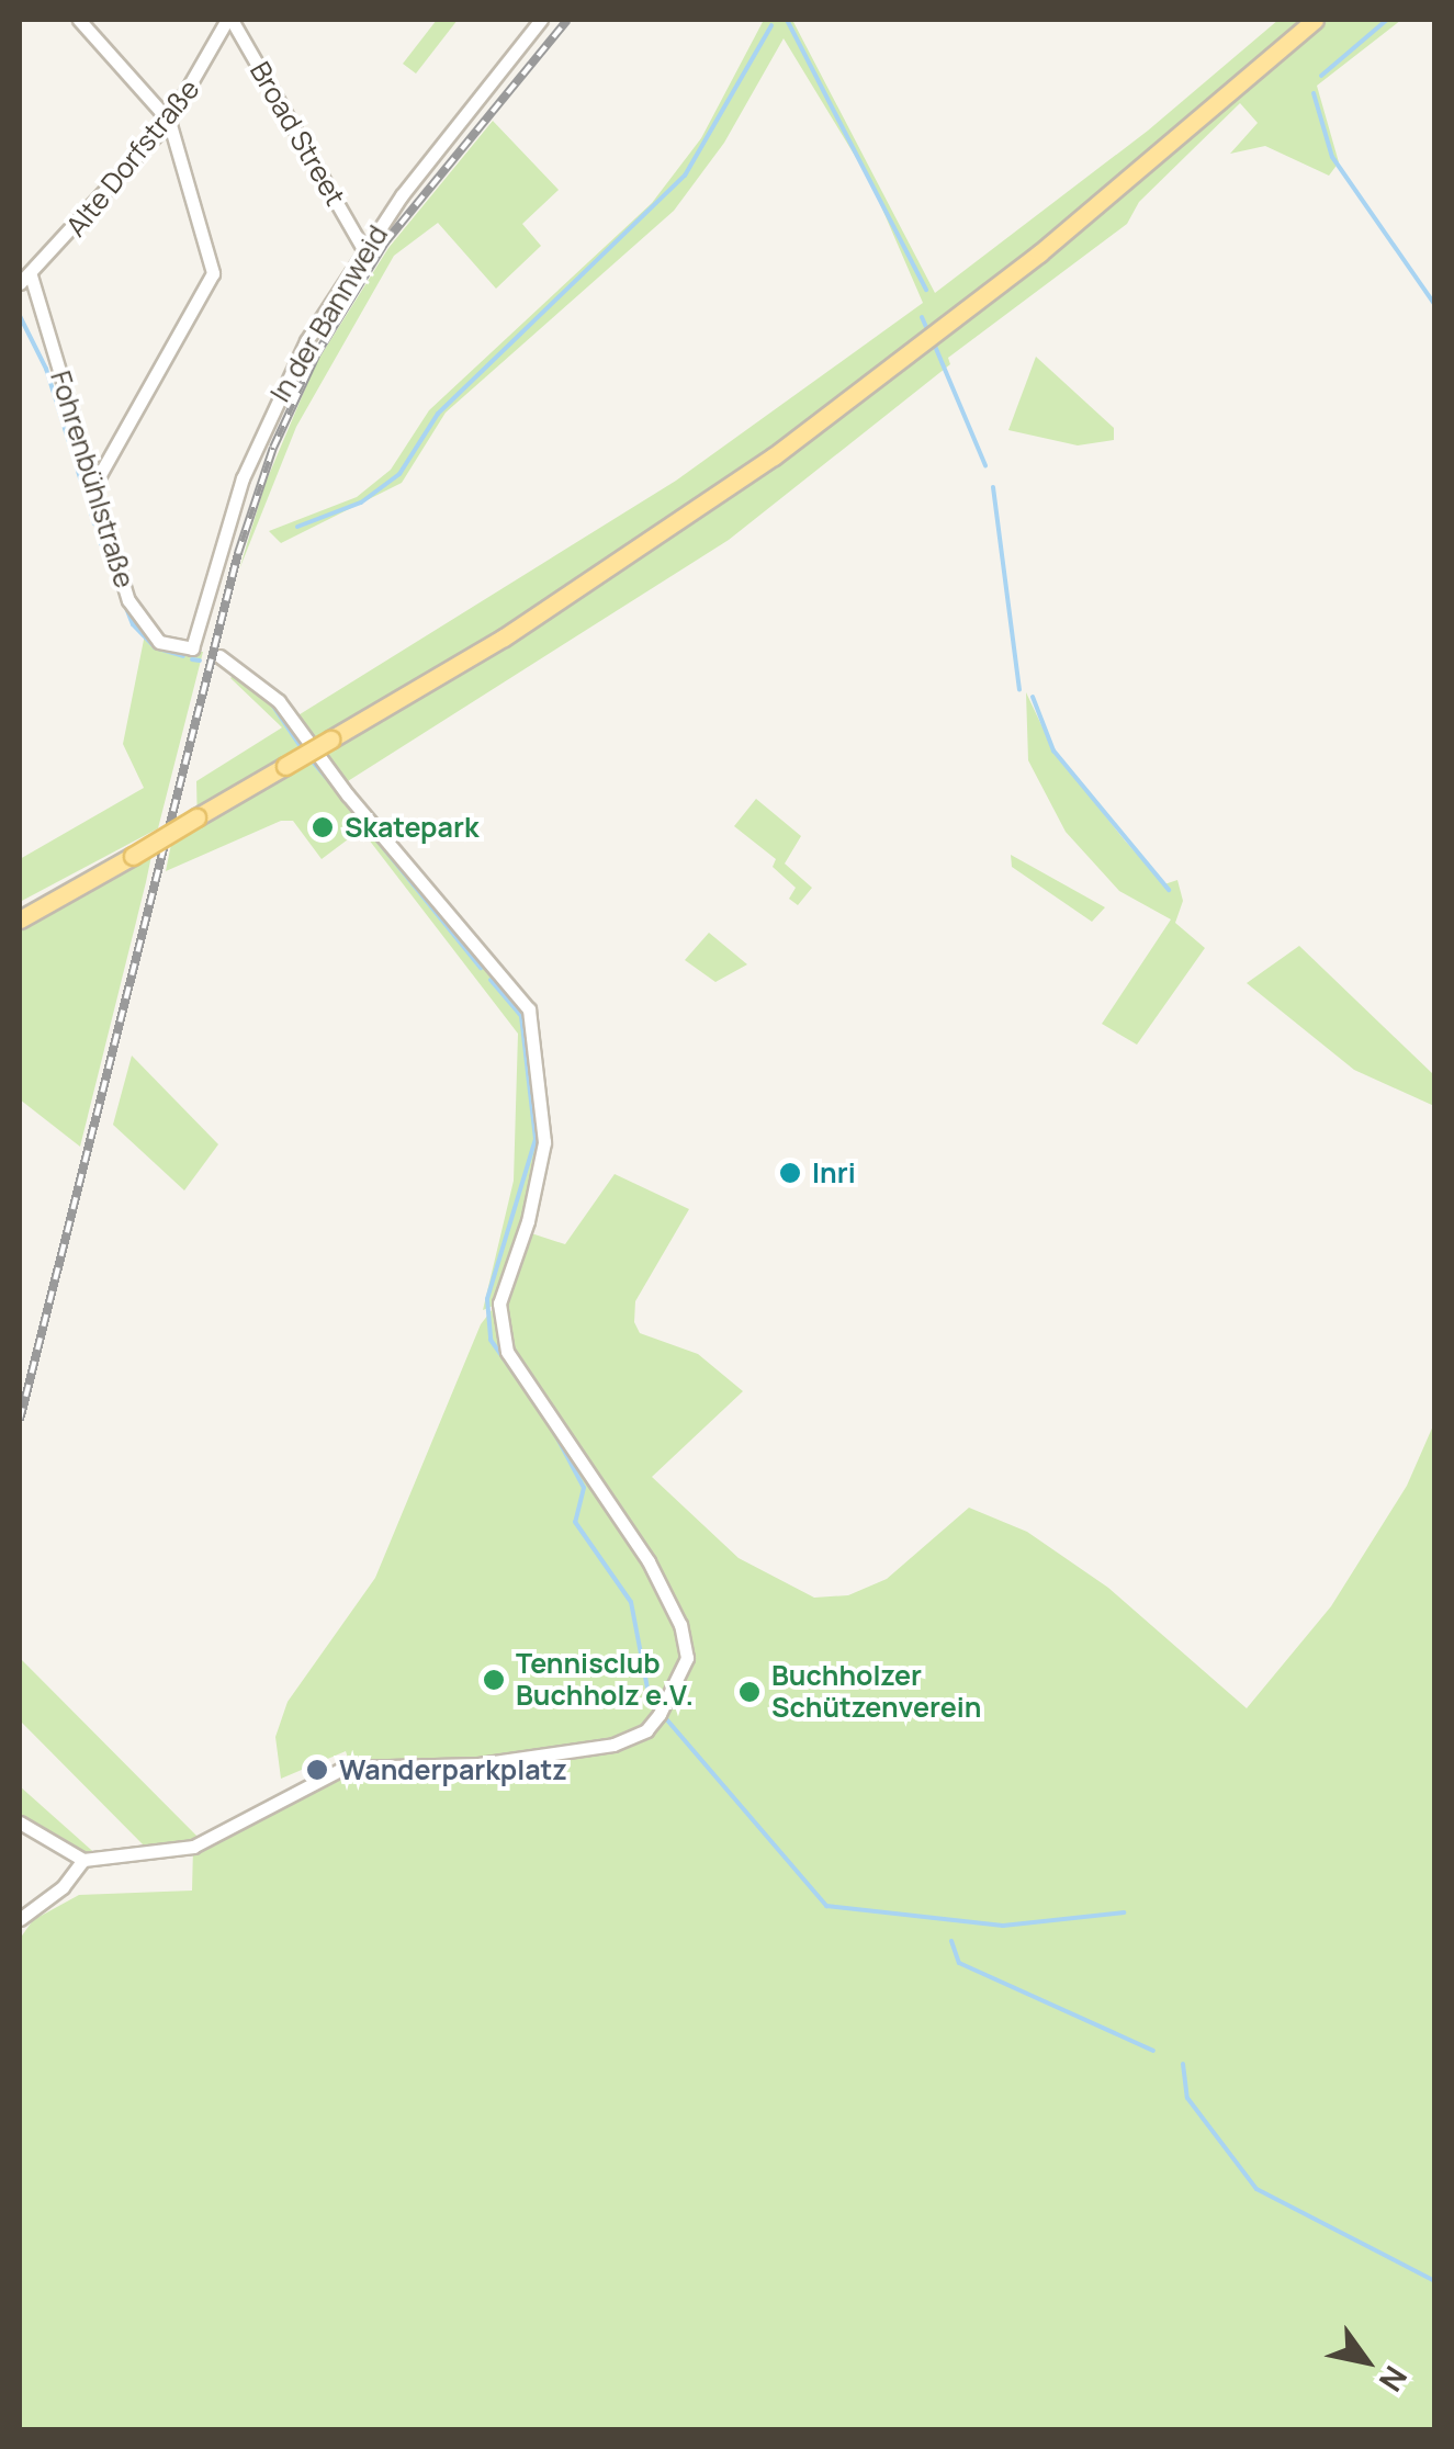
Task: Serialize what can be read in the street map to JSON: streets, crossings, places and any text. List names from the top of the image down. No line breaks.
{"streets":{"street":["Broad Street","Alte Dorfstraße","In der Bannweid","Fohrenbühlstraße"]},"crossings":[["Broad Street","Alte Dorfstraße"],["Broad Street","In der Bannweid"],["Alte Dorfstraße","Fohrenbühlstraße"],["In der Bannweid","Fohrenbühlstraße"]],"places":["Skatepark","Inri","Tennisclub Buchholz e.V.","Buchholzer Schützenverein","Wanderparkplatz"],"north":"bottom right"}
